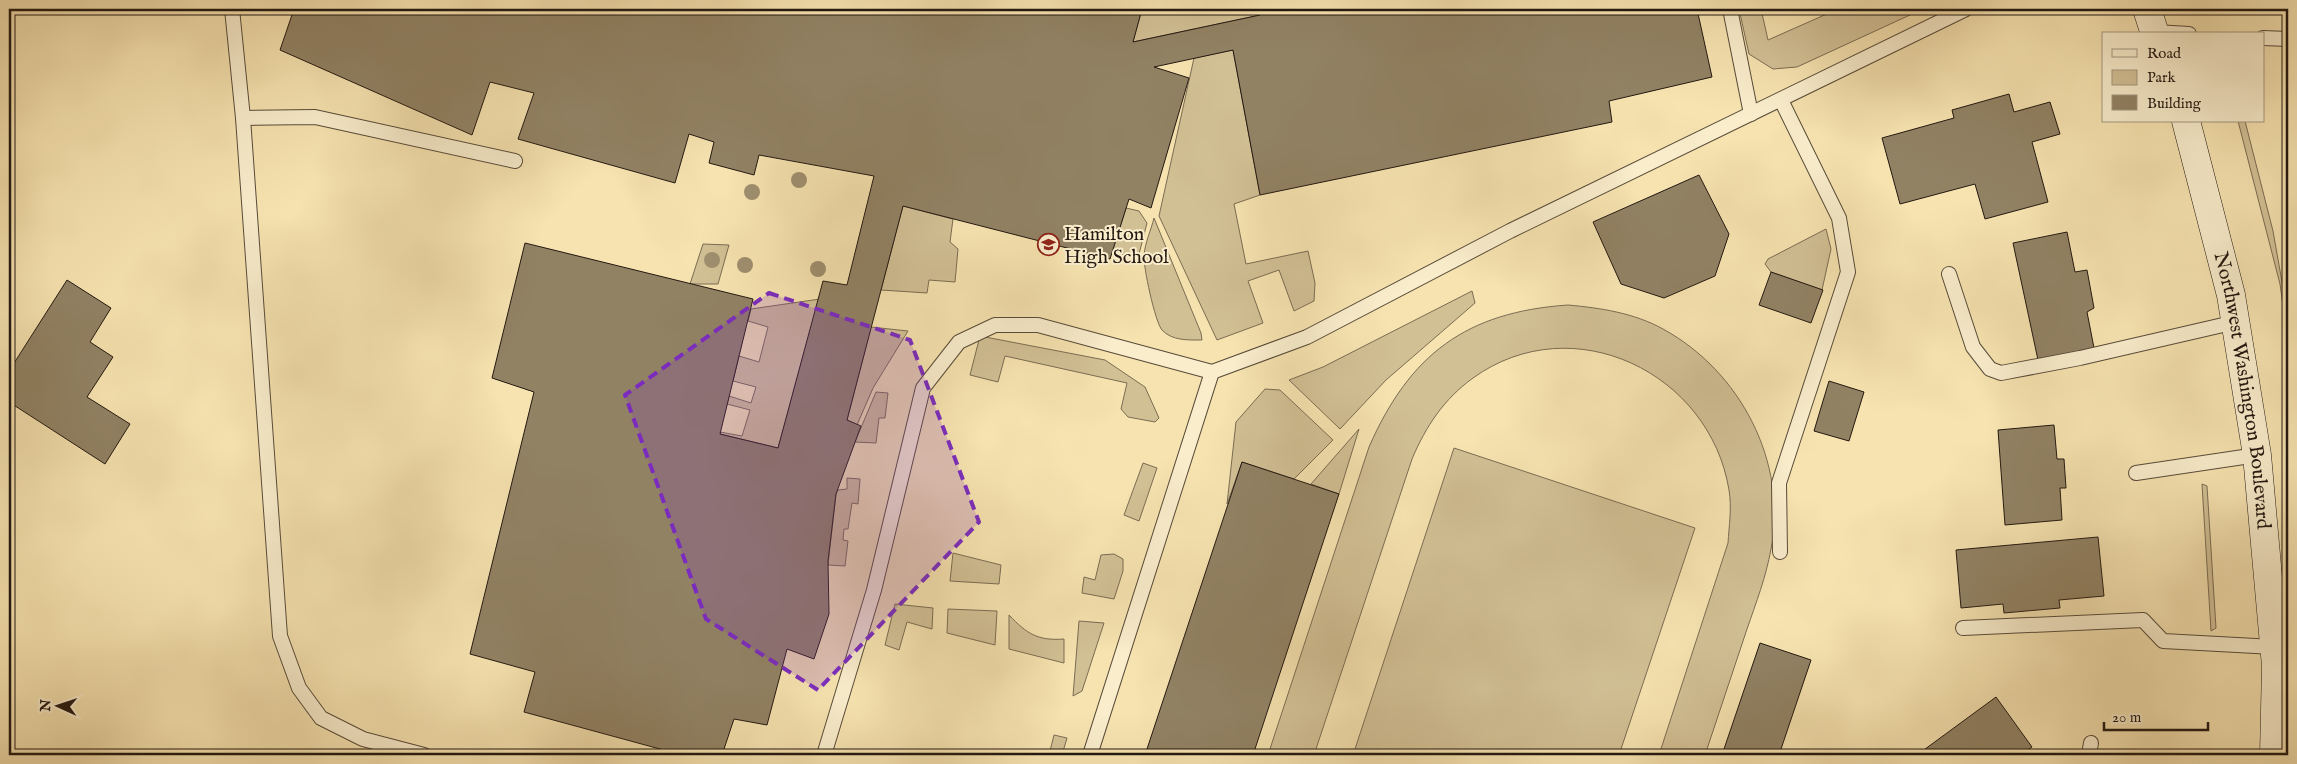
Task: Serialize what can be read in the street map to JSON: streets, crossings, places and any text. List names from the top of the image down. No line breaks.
{"streets":{"main road":["Northwest Washington Boulevard"]},"places":{"school or university":["Hamilton High School"]},"legend":["Road","Park","Building"],"scale_bar":"20 m","north":"left"}
